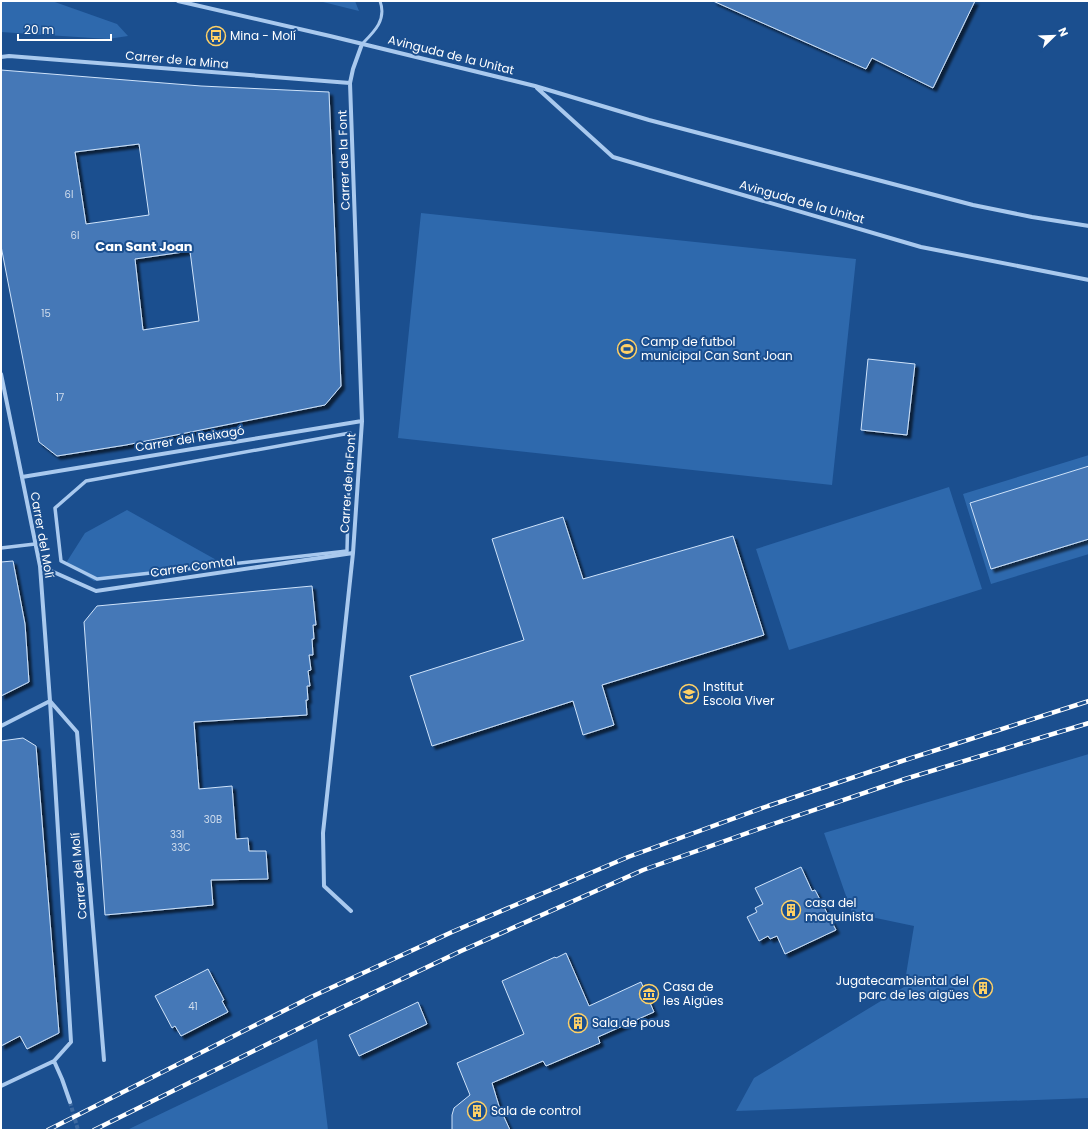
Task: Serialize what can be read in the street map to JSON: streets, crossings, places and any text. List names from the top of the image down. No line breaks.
{"streets":{"street":["Avinguda de la Unitat","Carrer de la Mina","Carrer de la Font","Carrer del Reixagó","Carrer del Molí","Carrer Comtal"]},"crossings":[["Avinguda de la Unitat","Carrer de la Font"],["Carrer de la Mina","Carrer de la Font"],["Carrer de la Font","Carrer del Reixagó"],["Carrer de la Font","Carrer Comtal"],["Carrer del Reixagó","Carrer del Molí"],["Carrer del Molí","Carrer Comtal"]],"districts":["Can Sant Joan"],"places":{"bus stop":["Mina - Molí"],"sports":["Camp de futbol municipal Can Sant Joan"],"school or university":["Institut Escola Viver"],"building":["casa del maquinista","Jugatecambiental del parc de les aigües","Sala de pous","Sala de control"],"museum":["Casa de les Aigües"]},"house_numbers":["6I","6I","15","17","30B","33I","33C","41"],"scale_bar":"20 m","north":"top right"}
